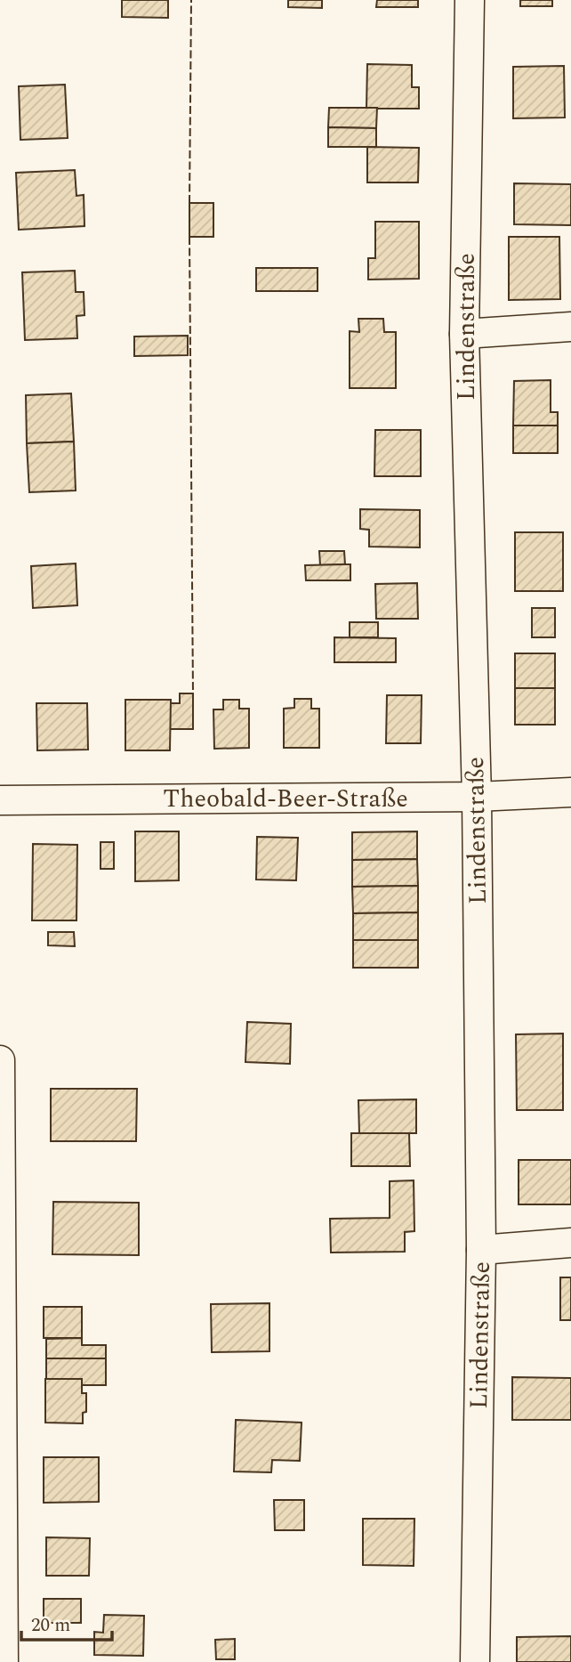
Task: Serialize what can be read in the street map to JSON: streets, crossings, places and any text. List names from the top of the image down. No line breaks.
{"streets":{"street":["Lindenstraße","Theobald-Beer-Straße"]},"crossings":[["Lindenstraße","Theobald-Beer-Straße"]],"scale_bar":"20 m"}
